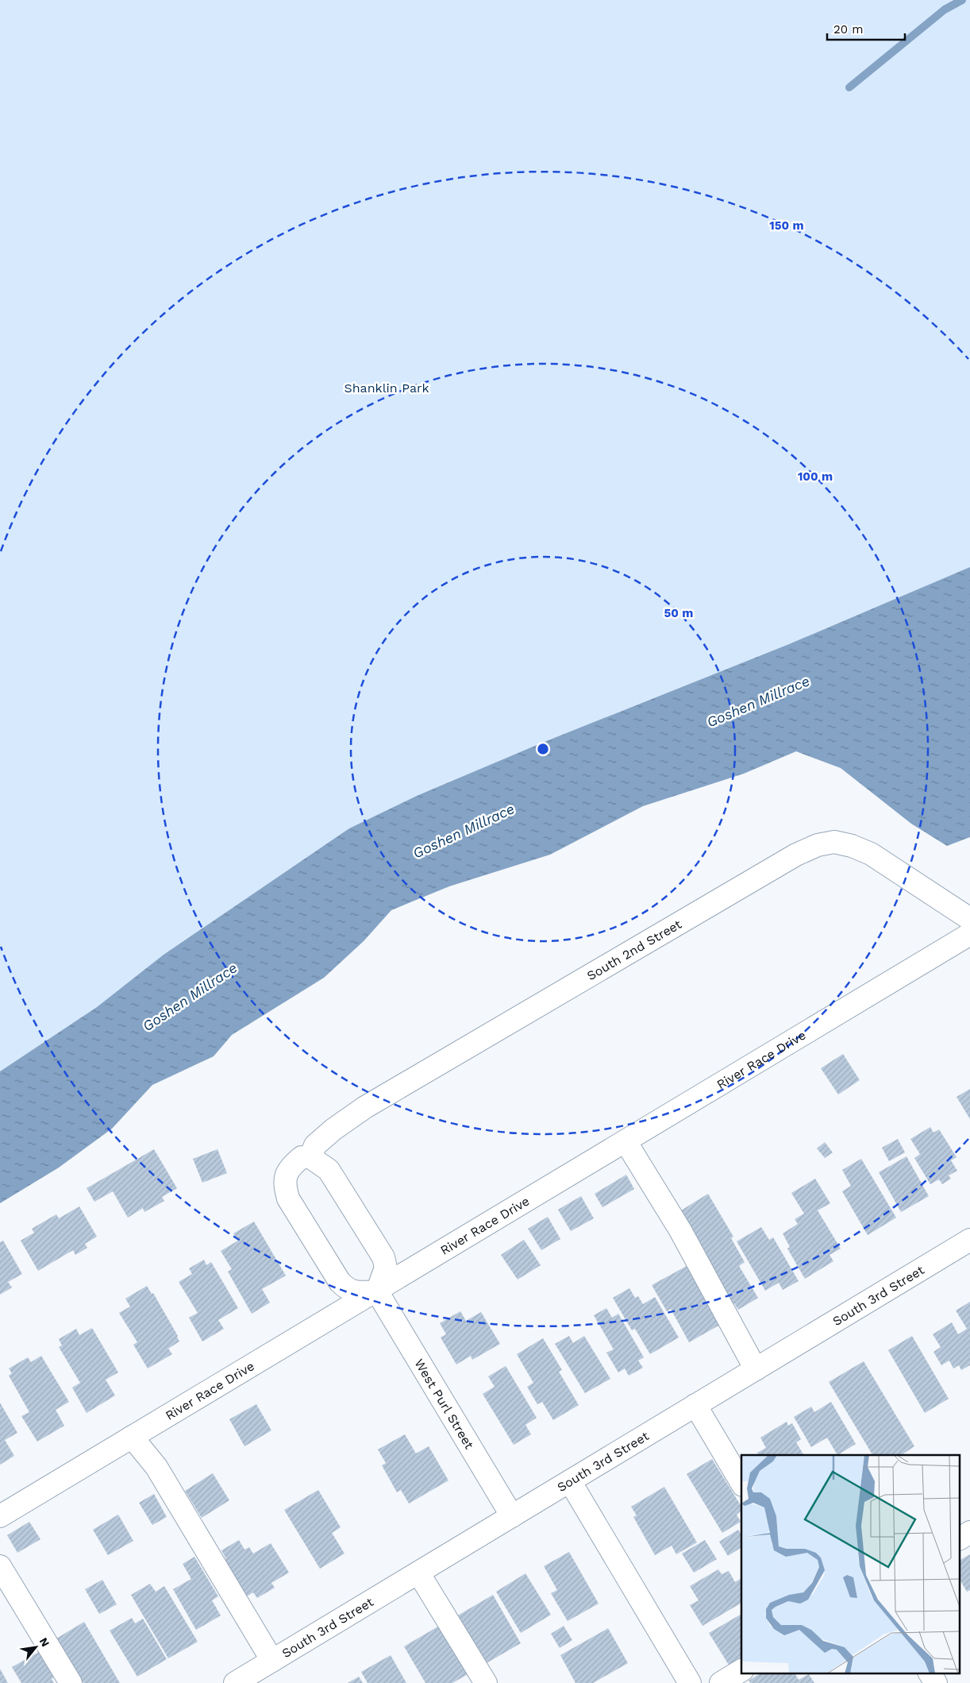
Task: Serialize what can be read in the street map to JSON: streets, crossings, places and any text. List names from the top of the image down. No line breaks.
{"streets":{"street":["South 2nd Street","River Race Drive","South 3rd Street","West Purl Street"]},"crossings":[["River Race Drive","West Purl Street"],["South 3rd Street","West Purl Street"]],"water":["Goshen Millrace"],"parks":["Shanklin Park"],"scale_bar":"20 m","north":"top right","rings":["150 m","100 m","50 m"]}
